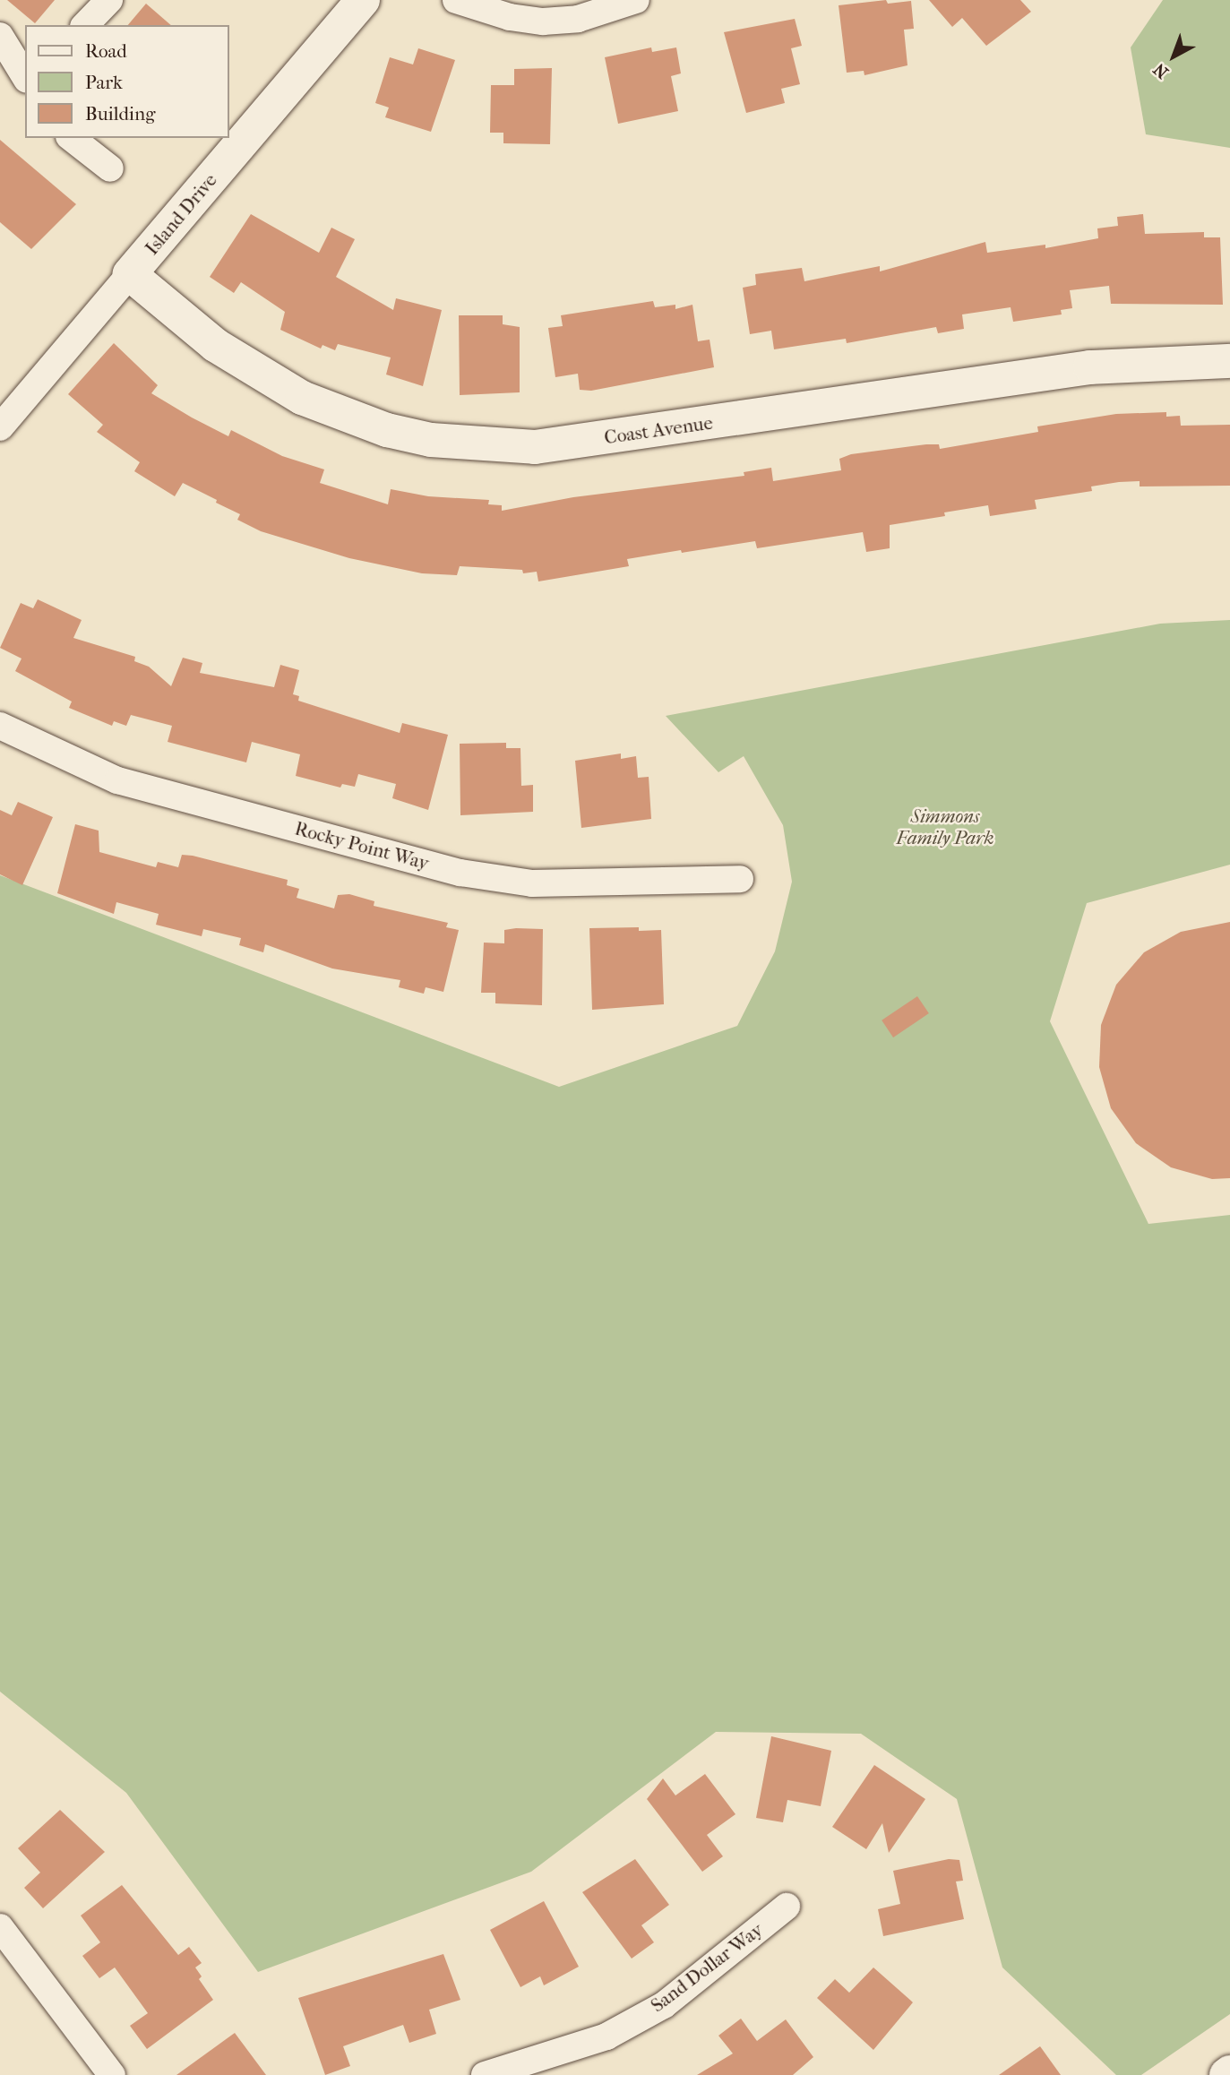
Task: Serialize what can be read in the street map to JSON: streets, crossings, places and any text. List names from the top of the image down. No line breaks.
{"streets":{"street":["Island Drive","Coast Avenue","Rocky Point Way","Sand Dollar Way"]},"crossings":[["Island Drive","Coast Avenue"]],"parks":["Simmons Family Park"],"legend":["Road","Park","Building"],"north":"bottom left"}
